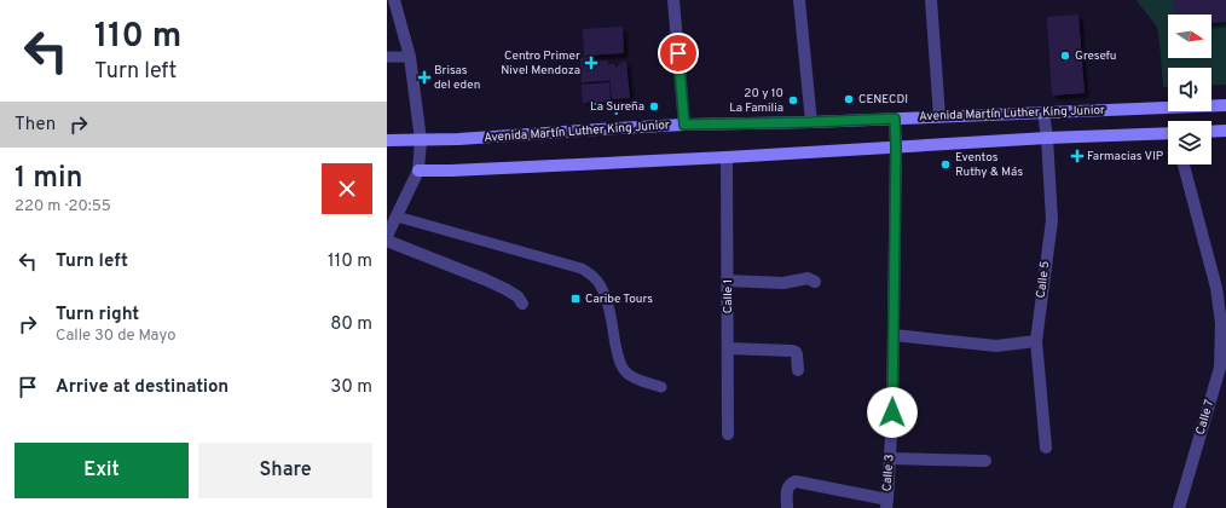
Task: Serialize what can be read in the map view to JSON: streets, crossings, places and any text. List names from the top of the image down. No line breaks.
{"streets":{"main road":["Avenida Martín Luther King Junior"],"street":["Calle 5","Calle 1","Calle 7","Calle 3"]},"crossings":[["Avenida Martín Luther King Junior","Calle 5"],["Avenida Martín Luther King Junior","Calle 1"],["Avenida Martín Luther King Junior","Calle 3"]],"places":{"other":["Gresefu","CENECDI","20 y 10 La Familia","La Sureña","Eventos Ruthy & Más"],"health":["Centro Primer Nivel Mendoza","Brisas del eden","Farmacias VIP"],"transit":["Caribe Tours"]},"north":"right","page":{"turn":["110 m","Turn left"],"then":"Then","heading":["1 min","220 m · 20:55"],"list":[{"name":"Turn left","value":"110 m"},{"name":"Turn right","note":"Calle 30 de Mayo","value":"80 m"},{"name":"Arrive at destination","value":"30 m"}],"buttons":["Exit","Share"]}}
